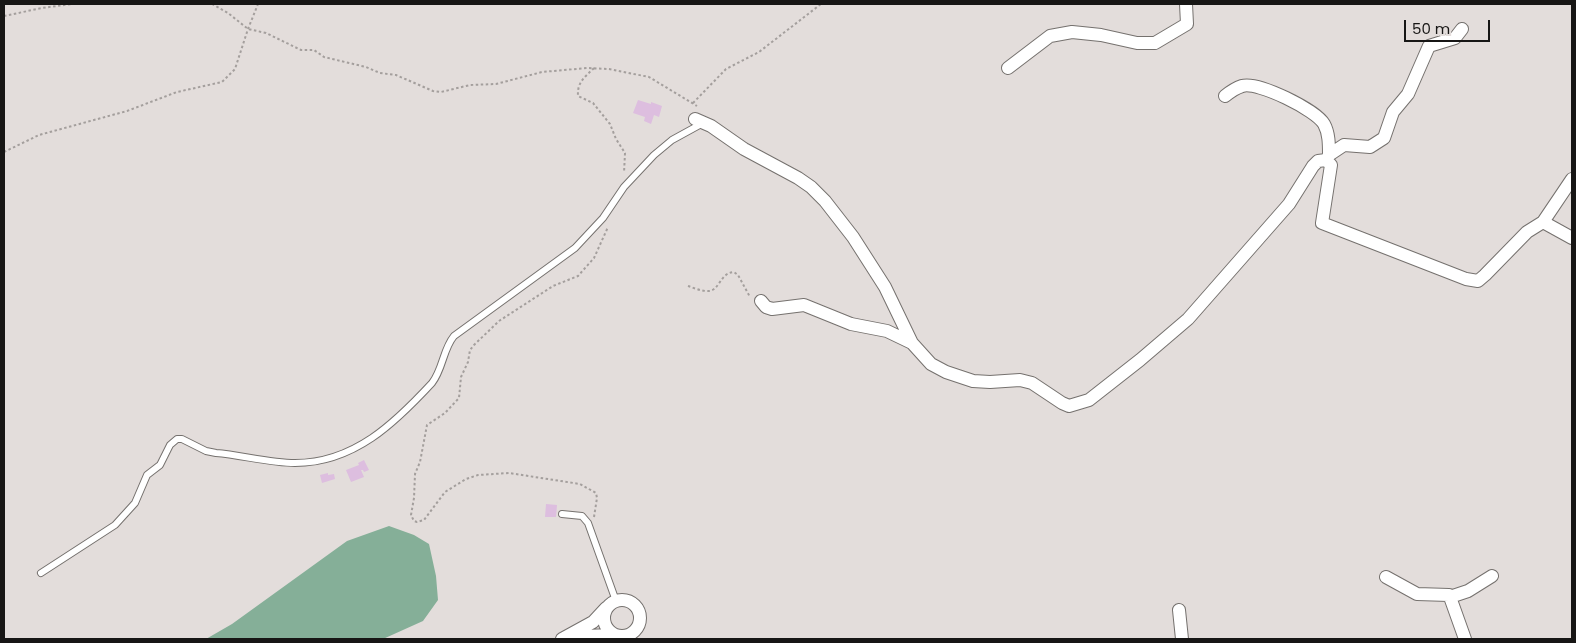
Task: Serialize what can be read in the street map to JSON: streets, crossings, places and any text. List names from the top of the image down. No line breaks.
{"scale_bar":"50 m"}
